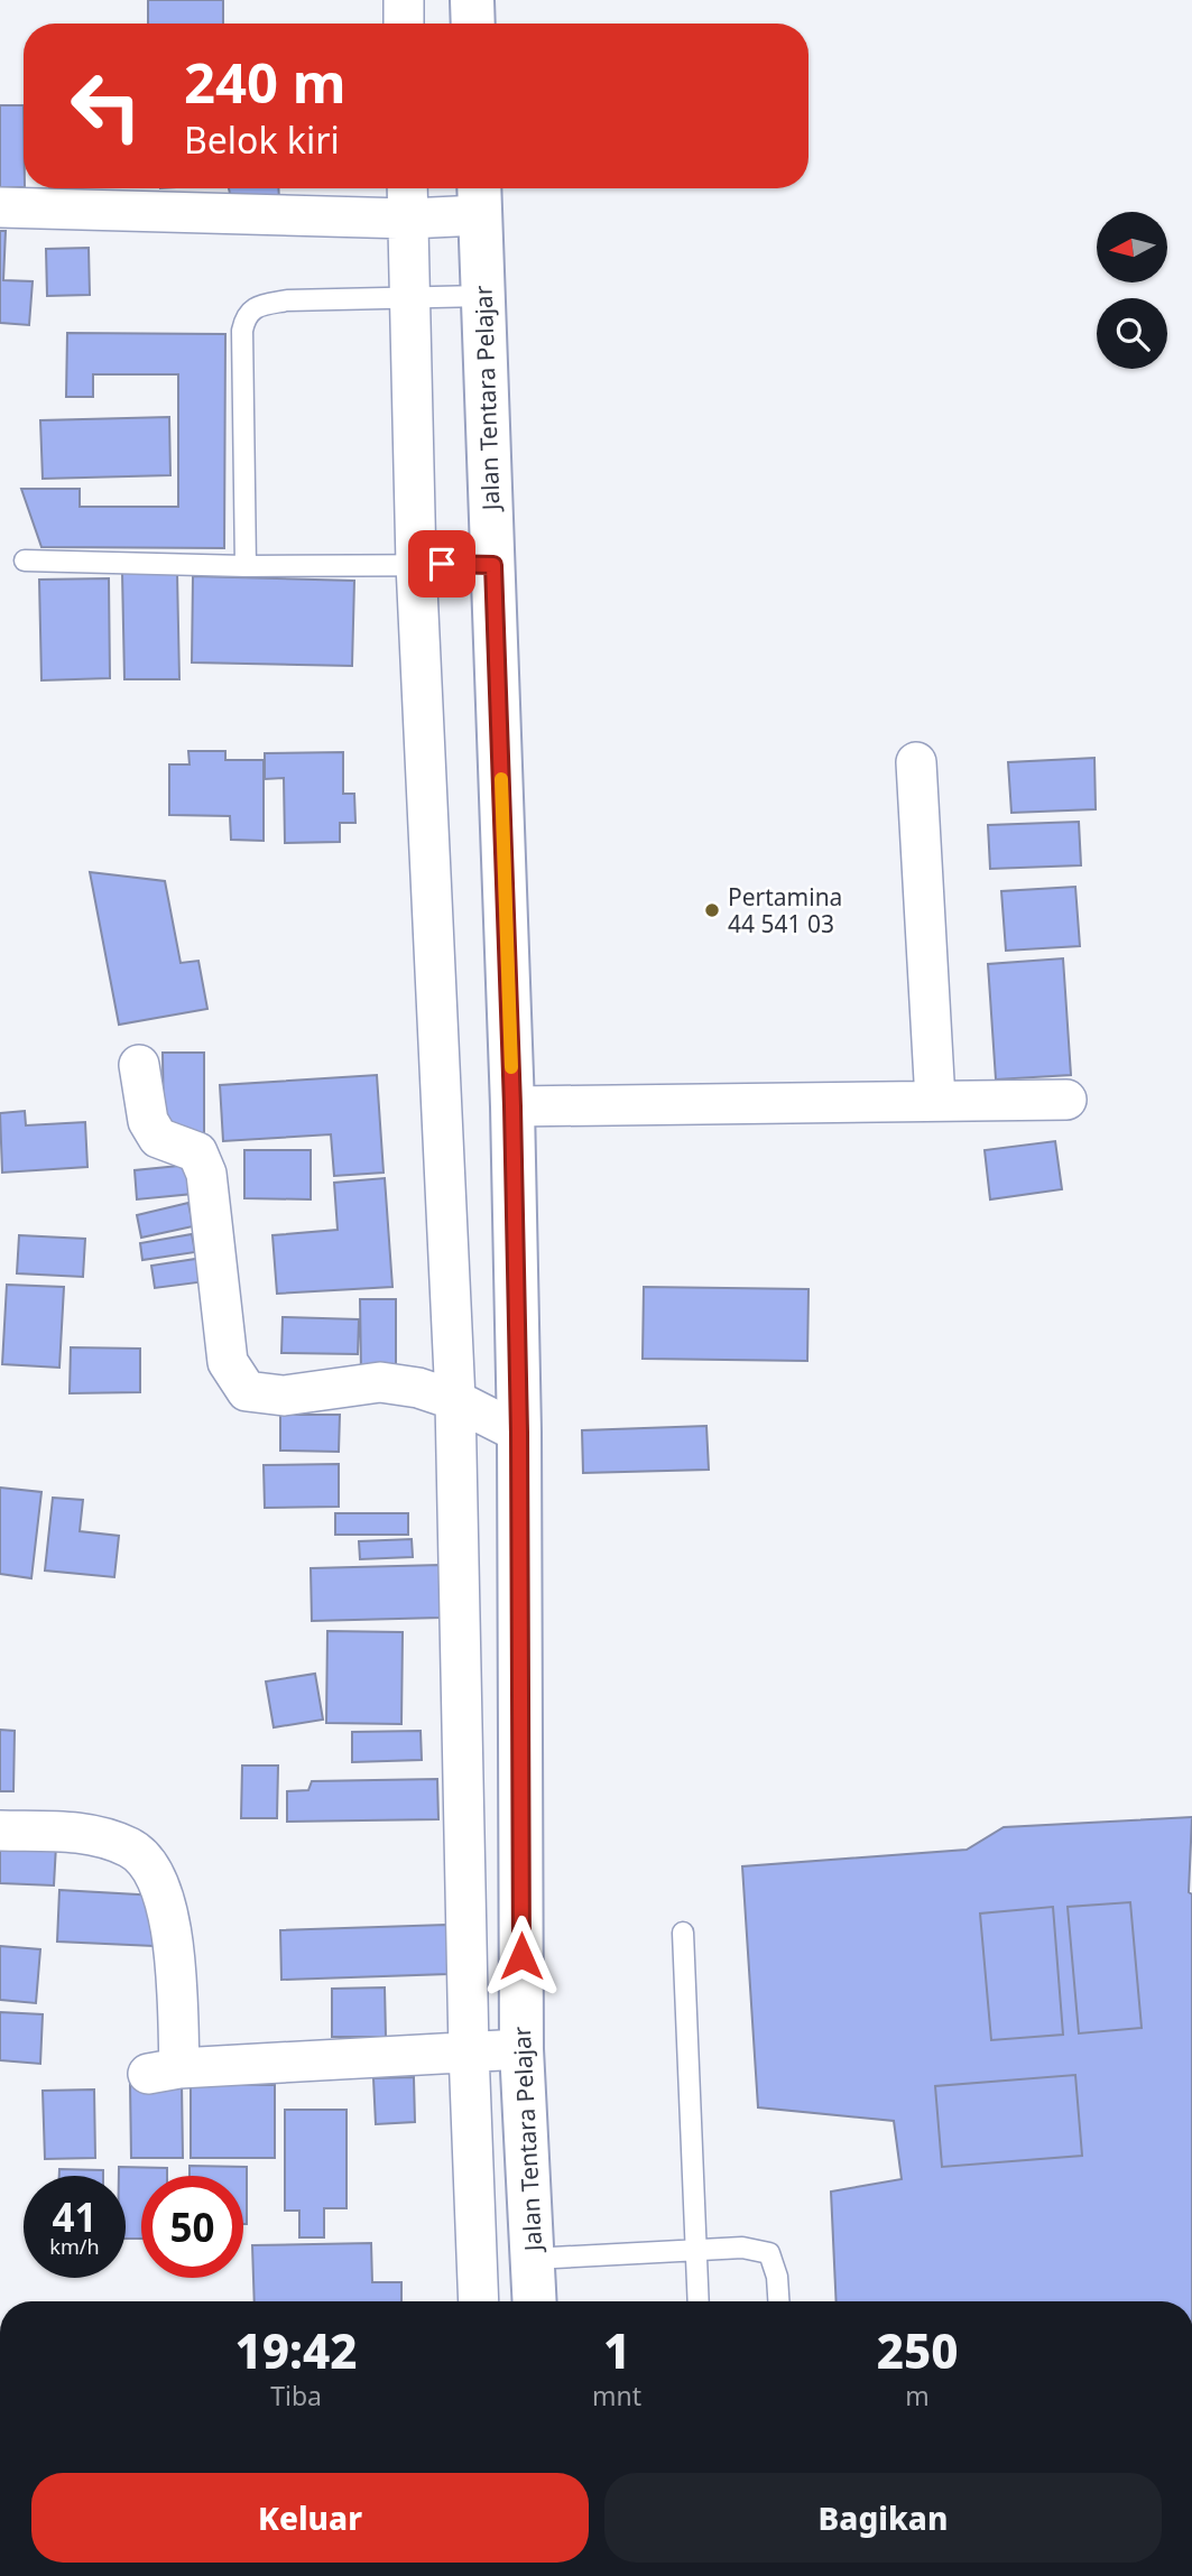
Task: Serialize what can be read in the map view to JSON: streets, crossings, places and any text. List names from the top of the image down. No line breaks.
{"streets":{"main road":["Jalan Tentara Pelajar"]},"places":["Pertamina 44 541 03"],"north":"left","page":{"turn":["240 m","Belok kiri"],"speed":"41 km/h","limit":"50","eta":["19:42","Tiba","1","mnt","250","m"],"buttons":["Keluar","Bagikan"]}}
